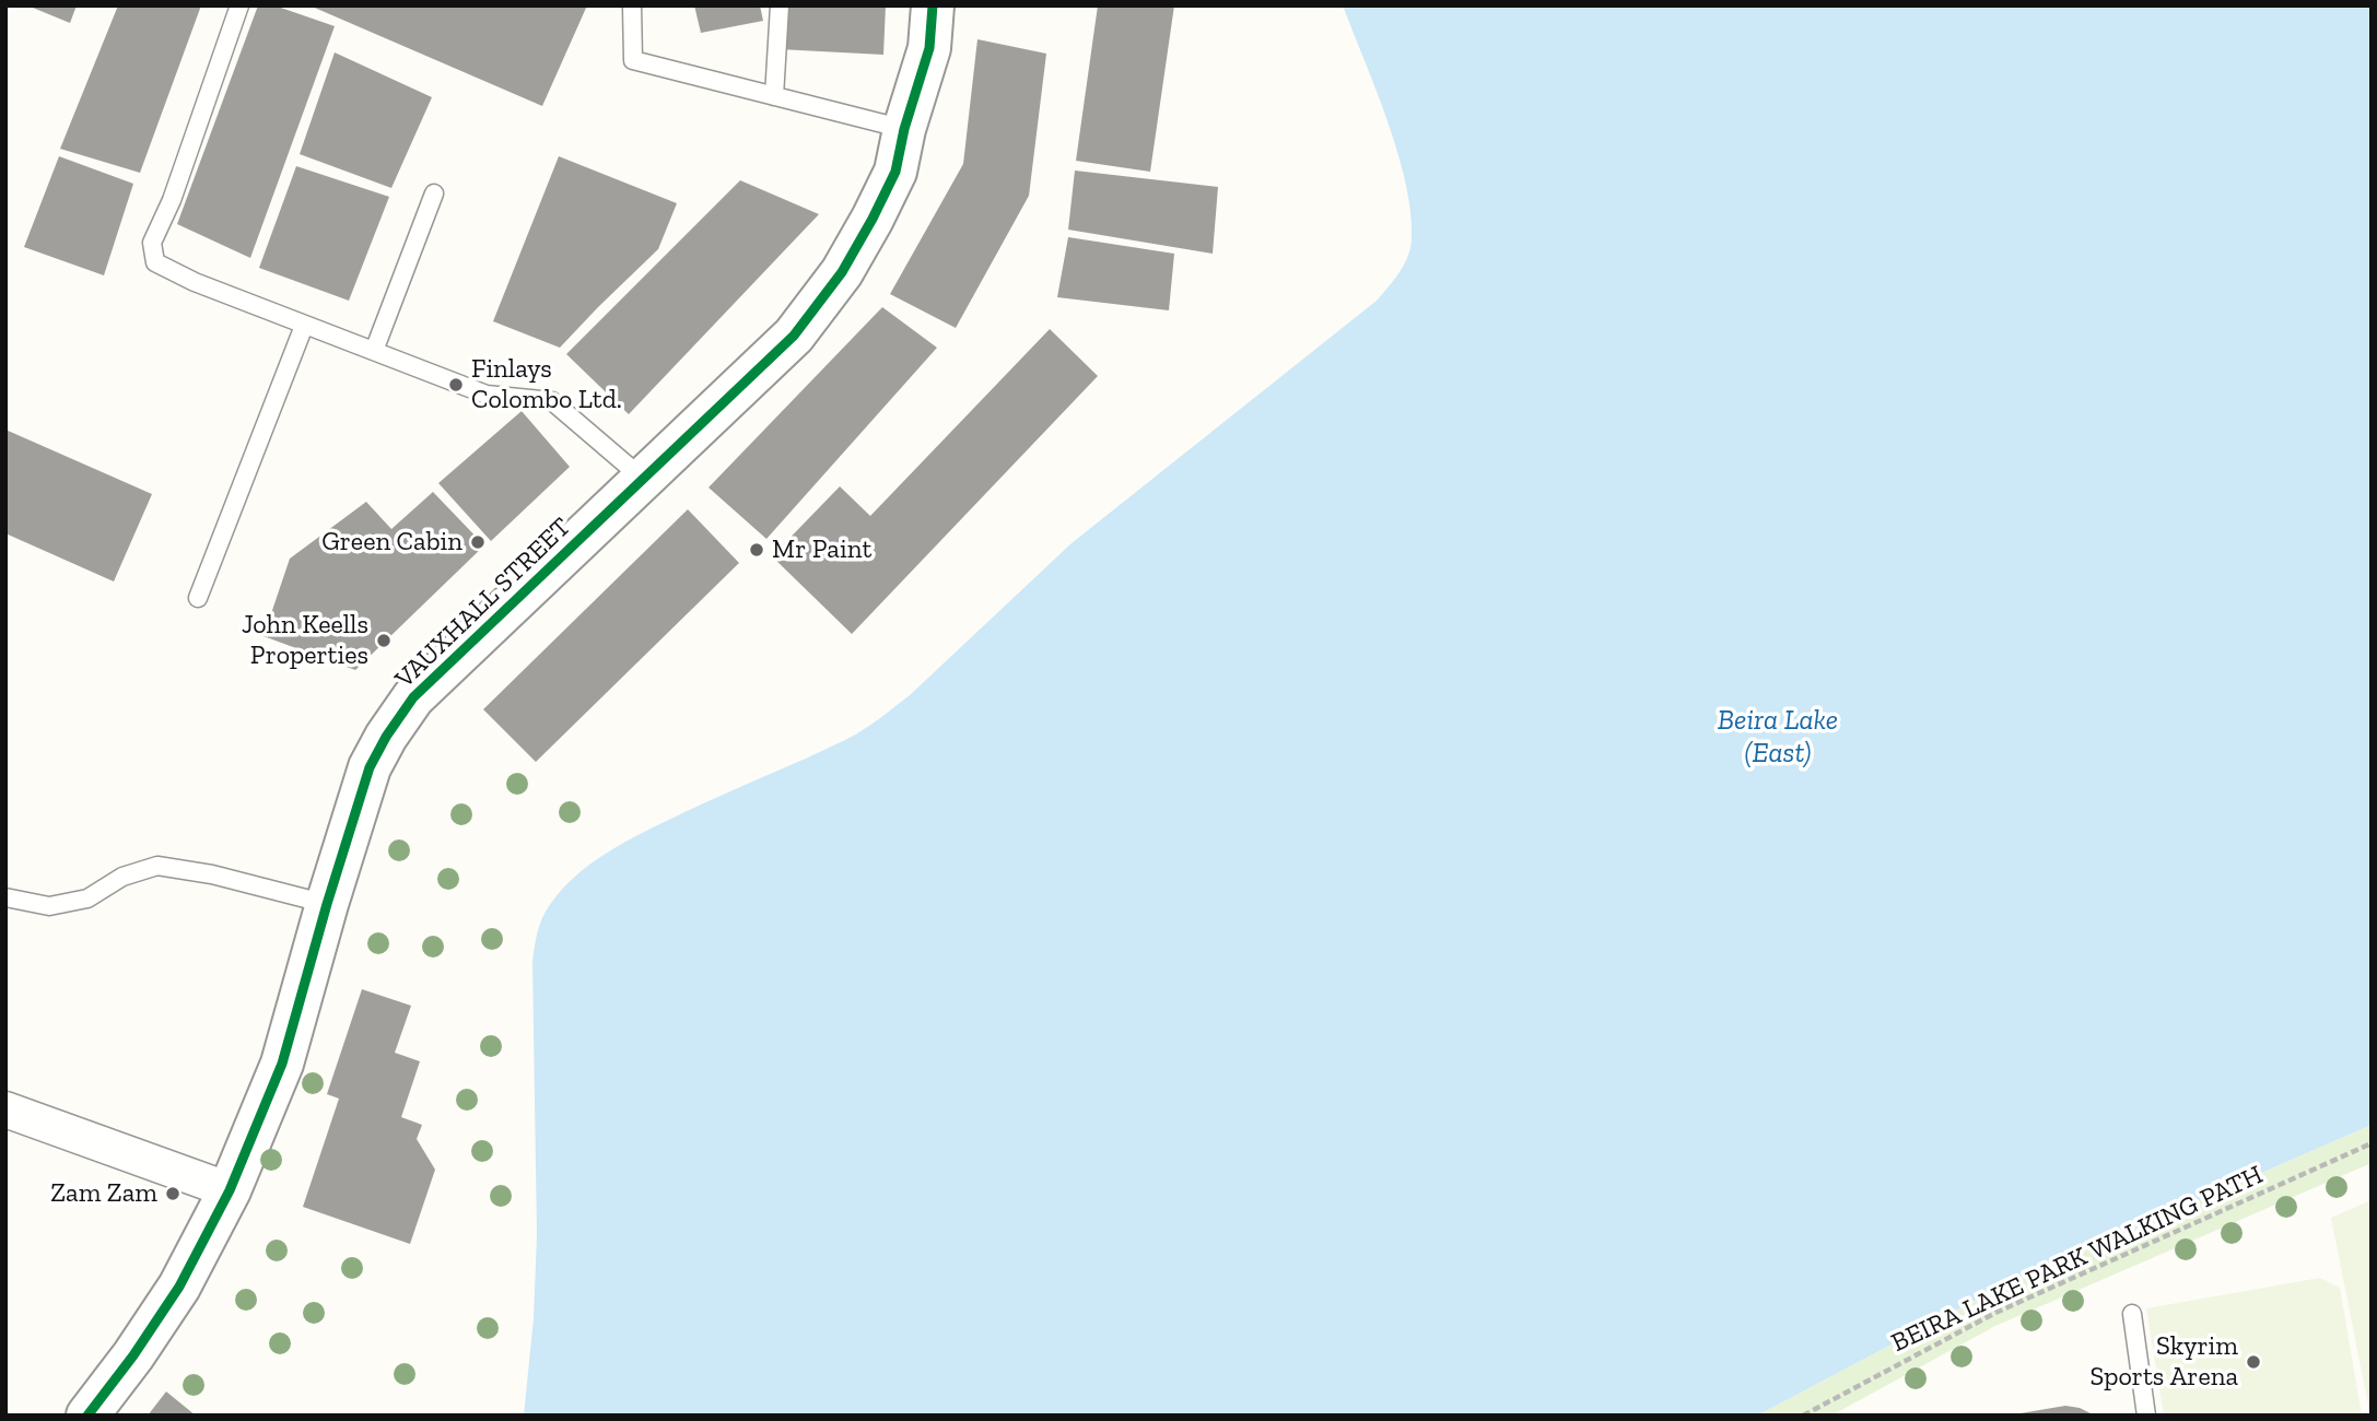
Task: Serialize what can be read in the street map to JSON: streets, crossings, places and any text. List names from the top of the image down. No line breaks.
{"streets":{"street":["VAUXHALL STREET"],"path":["BEIRA LAKE PARK WALKING PATH"]},"water":["Beira Lake (East)"],"places":["Finlays Colombo Ltd.","Green Cabin","Mr Paint","John Keells Properties","Zam Zam","Skyrim Sports Arena"]}
